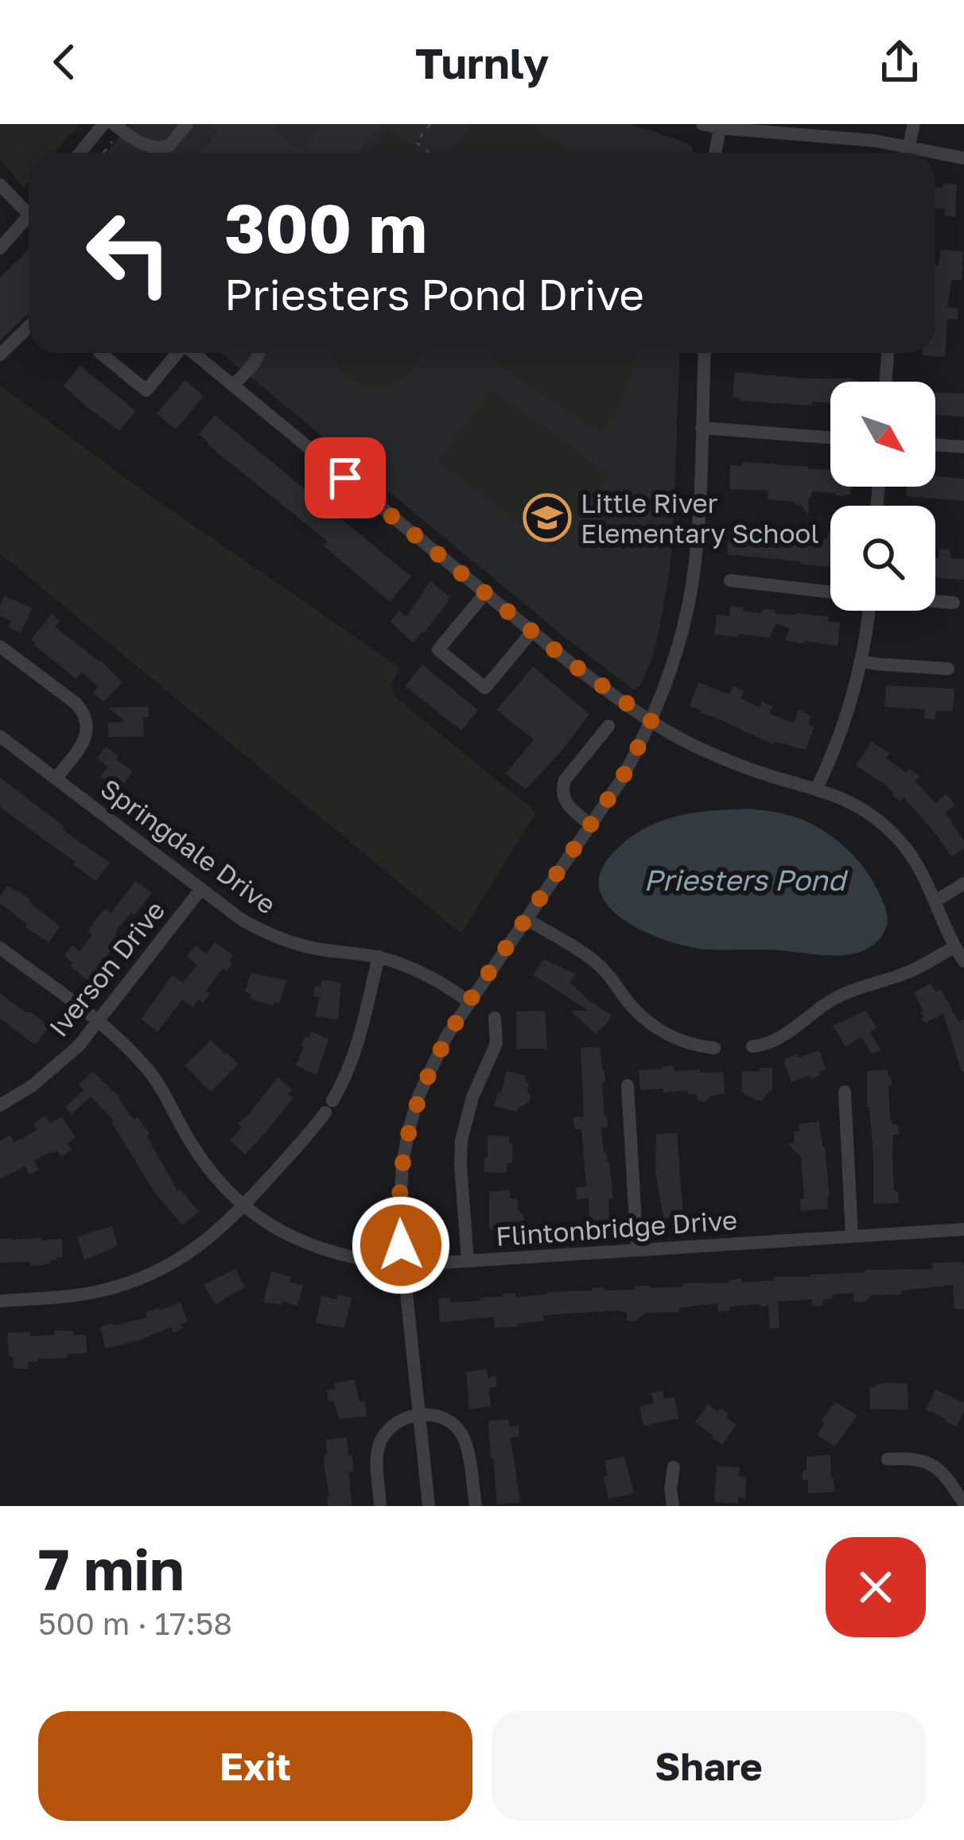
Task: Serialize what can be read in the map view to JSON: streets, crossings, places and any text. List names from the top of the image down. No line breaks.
{"streets":{"street":["Springdale Drive","Iverson Drive","Flintonbridge Drive"]},"crossings":[["Springdale Drive","Iverson Drive"],["Iverson Drive","Flintonbridge Drive"]],"water":["Priesters Pond"],"places":{"school or university":["Little River Elementary School"]},"north":"bottom right","page":{"header":"Turnly","turn":["300 m","Priesters Pond Drive"],"heading":["7 min","500 m · 17:58"],"buttons":["Exit","Share"]}}
